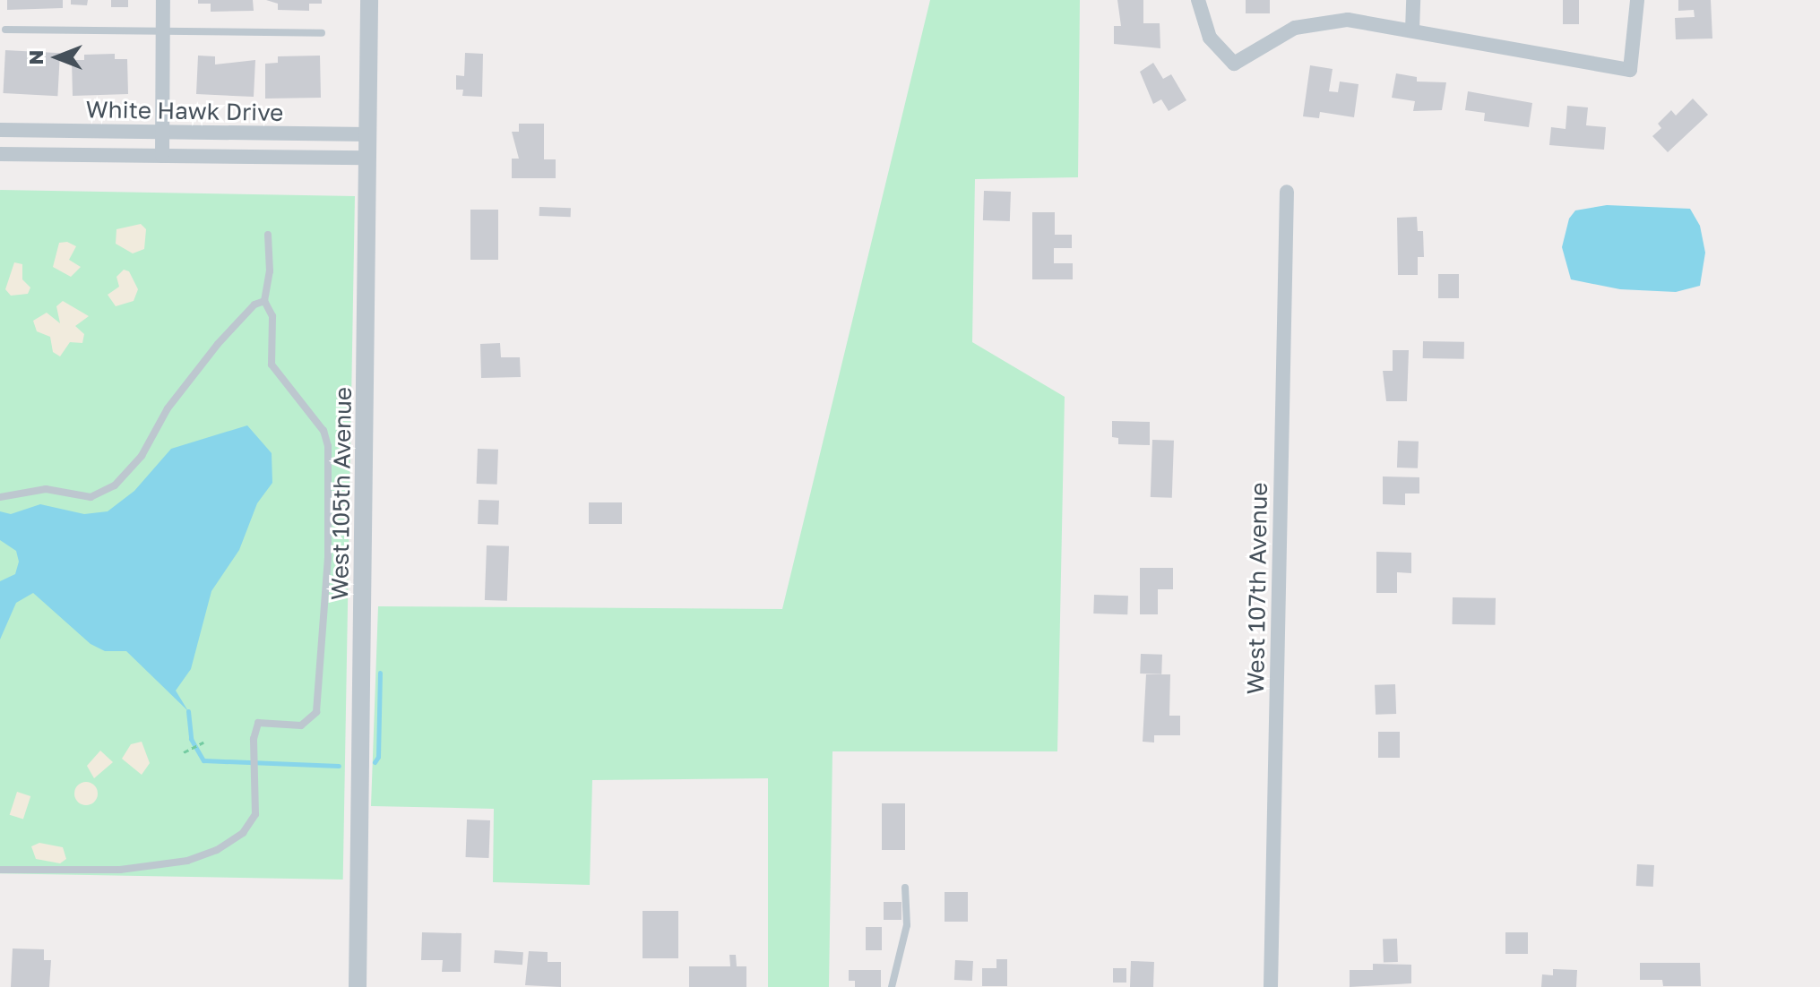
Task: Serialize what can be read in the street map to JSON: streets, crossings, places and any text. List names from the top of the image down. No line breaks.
{"streets":{"street":["White Hawk Drive","West 105th Avenue","West 107th Avenue"]},"crossings":[["White Hawk Drive","West 105th Avenue"]],"north":"left"}
